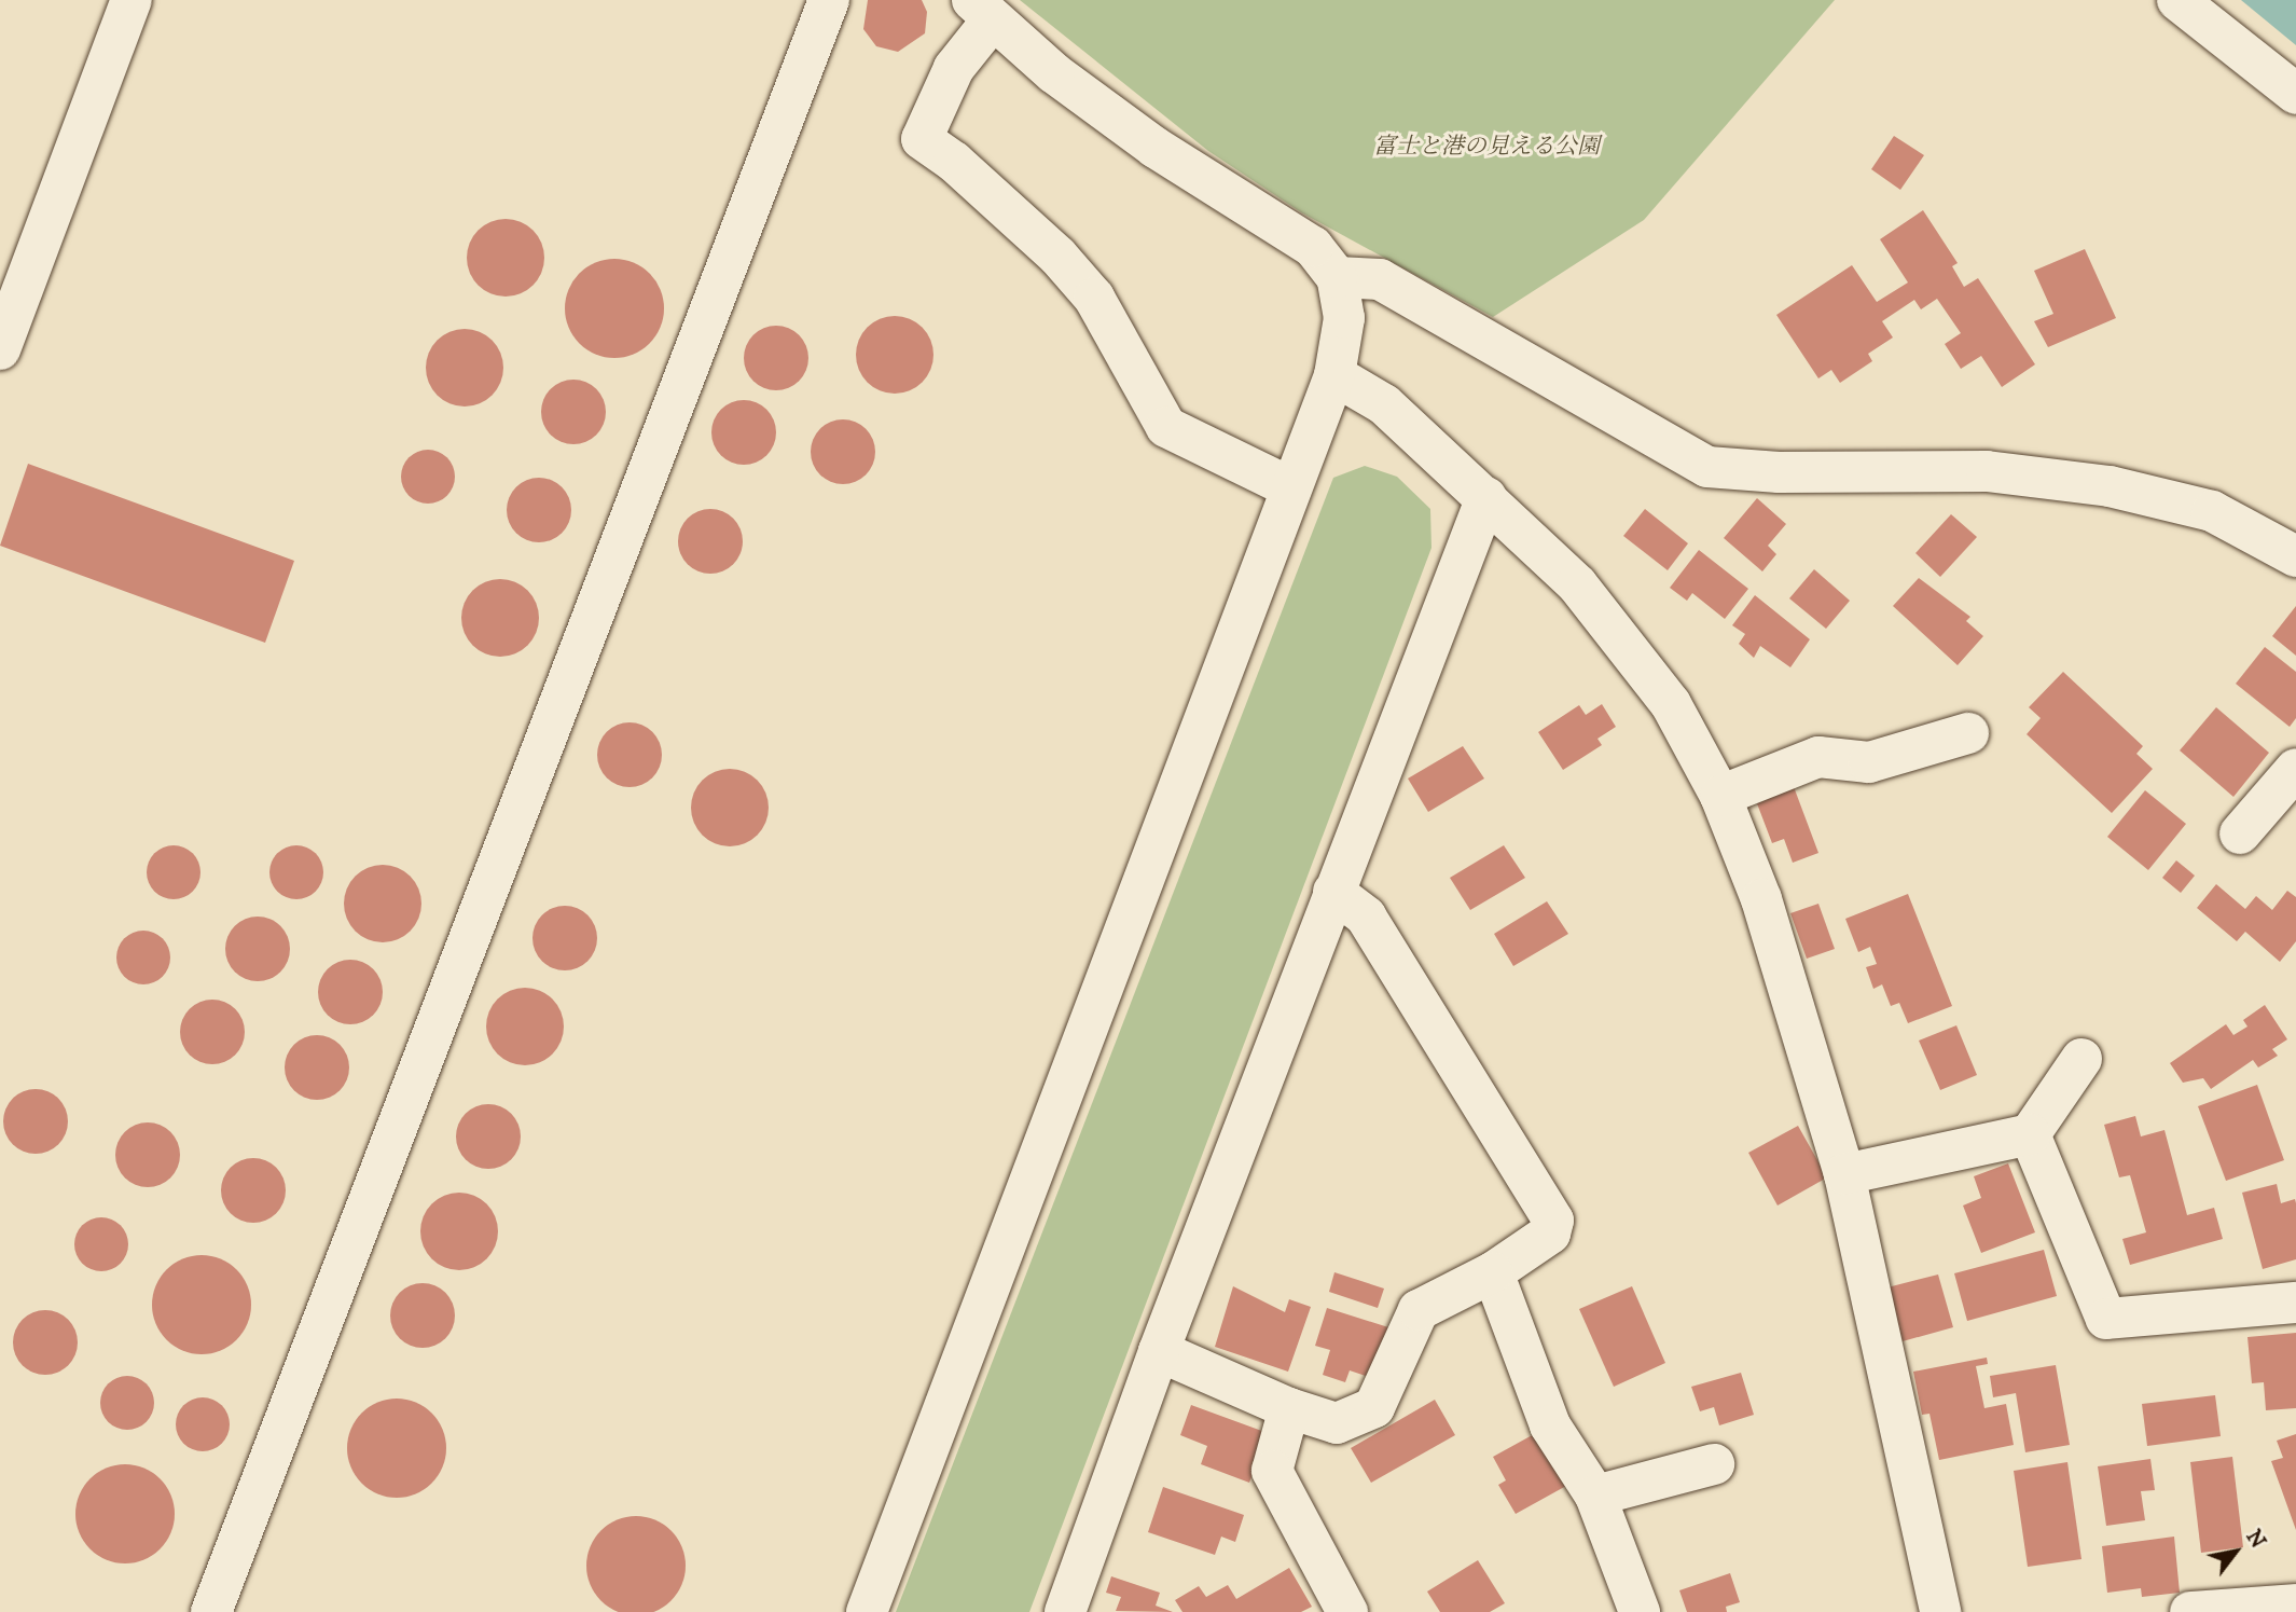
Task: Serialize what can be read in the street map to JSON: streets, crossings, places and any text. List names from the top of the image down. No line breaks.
{"parks":["富士と港の見える公園"],"north":"top right"}
